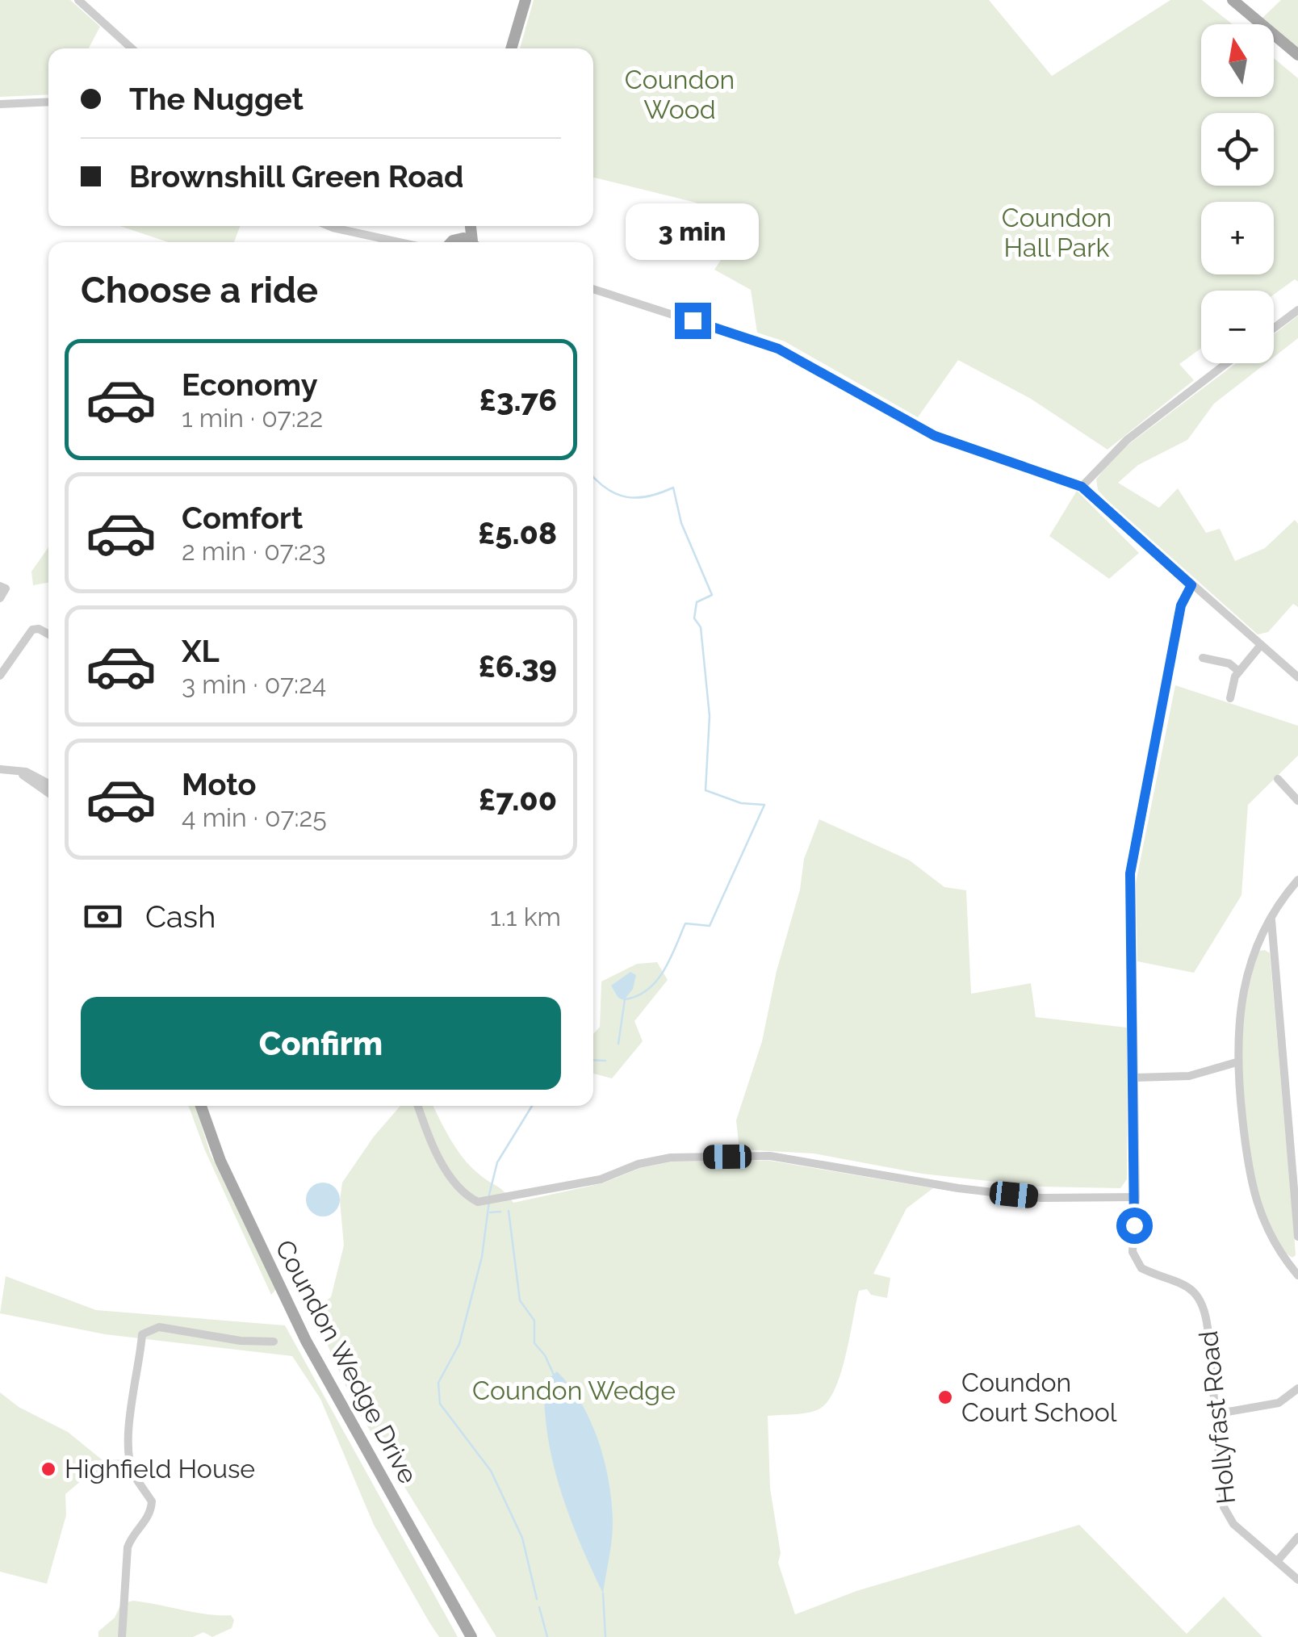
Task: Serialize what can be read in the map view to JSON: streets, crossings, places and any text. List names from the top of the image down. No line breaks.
{"streets":{"main road":["Coundon Wedge Drive"],"street":["Hollyfast Road"]},"parks":["Coundon Wood","Coundon Hall Park","Coundon Wedge"],"places":["Coundon Court School","Highfield House"],"north":"top","page":{"map_buttons":["+","−"],"banner":["The Nugget","Brownshill Green Road"],"bubble":"3 min","heading":"Choose a ride","list":[{"name":"Economy","note":"1 min · 07:22","value":"£3.76"},{"name":"Comfort","note":"2 min · 07:23","value":"£5.08"},{"name":"XL","note":"3 min · 07:24","value":"£6.39"},{"name":"Moto","note":"4 min · 07:25","value":"£7.00"}],"pay":["Cash","1.1 km"],"buttons":"Confirm"}}
